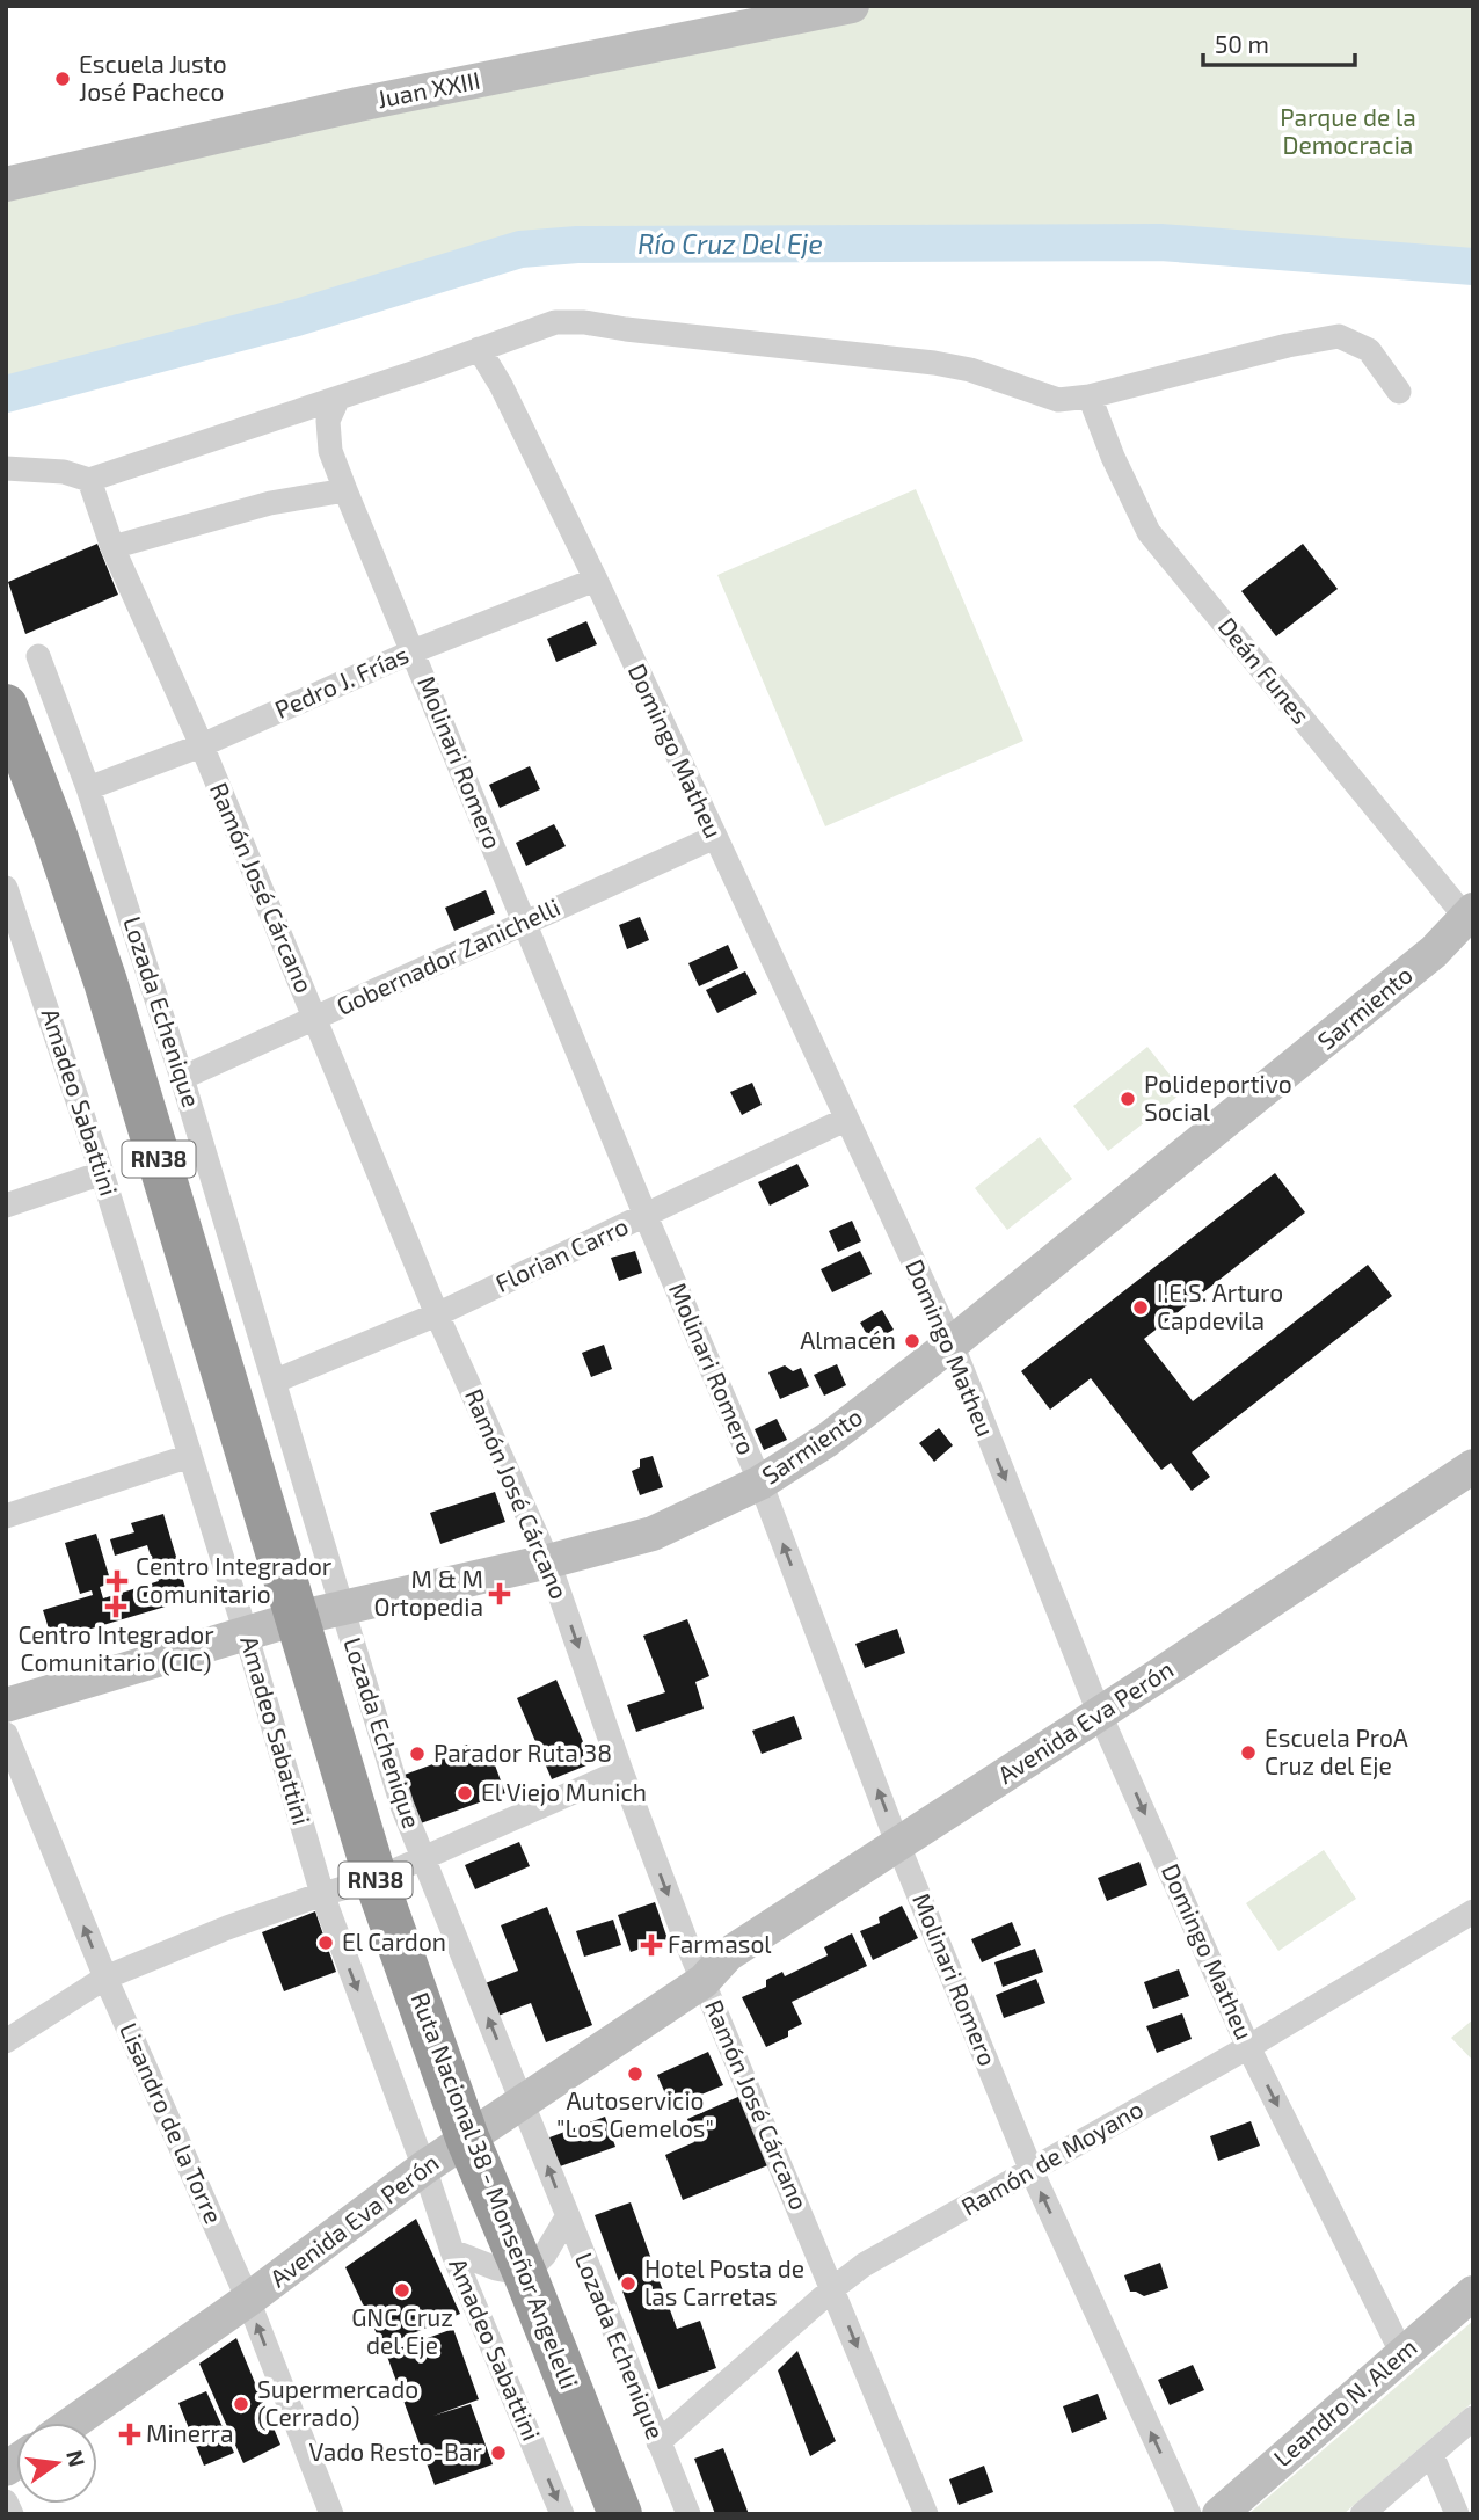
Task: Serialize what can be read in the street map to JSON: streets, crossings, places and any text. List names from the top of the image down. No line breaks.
{"streets":{"highway":["RN38","Ruta Nacional 38 - Monseñor Angelelli"],"main road":["Juan XXIII","Sarmiento","Avenida Eva Perón","Leandro N. Alem"],"street":["Deán Funes","Pedro J. Frías","Domingo Matheu","Molinari Romero","Ramón José Cárcano","Gobernador Zanichelli","Lozada Echenique","Amadeo Sabattini","Florian Carro","Lisandro de la Torre","Ramón de Moyano"]},"crossings":[["Deán Funes","Sarmiento"],["Pedro J. Frías","Domingo Matheu"],["Pedro J. Frías","Molinari Romero"],["Pedro J. Frías","Ramón José Cárcano"],["Pedro J. Frías","Lozada Echenique"],["Domingo Matheu","Gobernador Zanichelli"],["Domingo Matheu","Sarmiento"],["Domingo Matheu","Florian Carro"],["Domingo Matheu","Avenida Eva Perón"],["Domingo Matheu","Ramón de Moyano"],["Domingo Matheu","Leandro N. Alem"],["Molinari Romero","Gobernador Zanichelli"],["Molinari Romero","Sarmiento"],["Molinari Romero","Florian Carro"],["Molinari Romero","Avenida Eva Perón"],["Molinari Romero","Ramón de Moyano"],["Ramón José Cárcano","Gobernador Zanichelli"],["Ramón José Cárcano","Sarmiento"],["Ramón José Cárcano","Florian Carro"],["Ramón José Cárcano","Avenida Eva Perón"],["Ramón José Cárcano","Ramón de Moyano"],["Gobernador Zanichelli","Lozada Echenique"],["Sarmiento","Lozada Echenique"],["Sarmiento","Amadeo Sabattini"],["Sarmiento","Ruta Nacional 38 - Monseñor Angelelli"],["Lozada Echenique","Florian Carro"],["Lozada Echenique","Avenida Eva Perón"],["Lozada Echenique","Ramón de Moyano"],["Amadeo Sabattini","Avenida Eva Perón"],["Avenida Eva Perón","Lisandro de la Torre"],["Avenida Eva Perón","Ruta Nacional 38 - Monseñor Angelelli"]],"one_way":["Domingo Matheu","Lisandro de la Torre"],"water":["Río Cruz Del Eje"],"parks":["Parque de la Democracia"],"places":{"other":["Escuela Justo José Pacheco","Polideportivo Social","I.E.S. Arturo Capdevila","Almacén","Escuela ProA Cruz del Eje","Parador Ruta 38","El Viejo Munich","El Cardon","Autoservicio \"Los Gemelos\"","Hotel Posta de las Carretas","GNC Cruz del Eje","Supermercado (Cerrado)","Vado Resto-Bar"],"health":["Centro Integrador Comunitario","M & M Ortopedia","Centro Integrador Comunitario (CIC)","Farmasol","Minerra"]},"scale_bar":"50 m","north":"right"}
